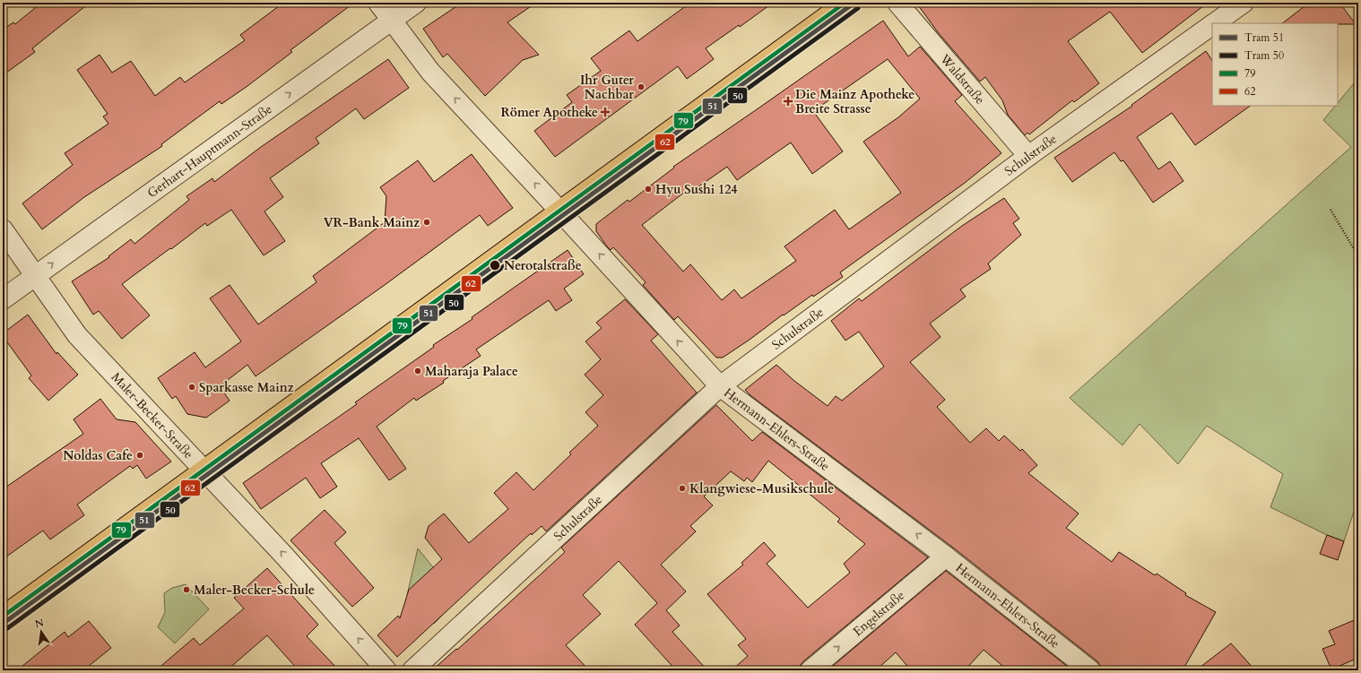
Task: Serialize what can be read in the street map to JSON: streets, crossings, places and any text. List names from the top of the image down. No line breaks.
{"streets":{"street":["Waldstraße","Gerhart-Hauptmann-Straße","Schulstraße","Maler-Becker-Straße","Hermann-Ehlers-Straße","Engelstraße"]},"crossings":[["Waldstraße","Schulstraße"],["Gerhart-Hauptmann-Straße","Maler-Becker-Straße"],["Schulstraße","Hermann-Ehlers-Straße"],["Hermann-Ehlers-Straße","Engelstraße"]],"one_way":["Gerhart-Hauptmann-Straße","Maler-Becker-Straße","Hermann-Ehlers-Straße","Engelstraße"],"places":{"other":["Ihr Guter Nachbar","Hyu Sushi 124","VR-Bank Mainz","Nerotalstraße","Maharaja Palace","Sparkasse Mainz","Noldas Cafe","Klangwiese-Musikschule","Maler-Becker-Schule"],"health":["Die Mainz Apotheke Breite Strasse","Römer Apotheke"]},"lines":["tram line 51","transit line 79","tram line 50","transit line 62"],"legend":["Tram 51","Tram 50","79","62"],"north":"top"}
